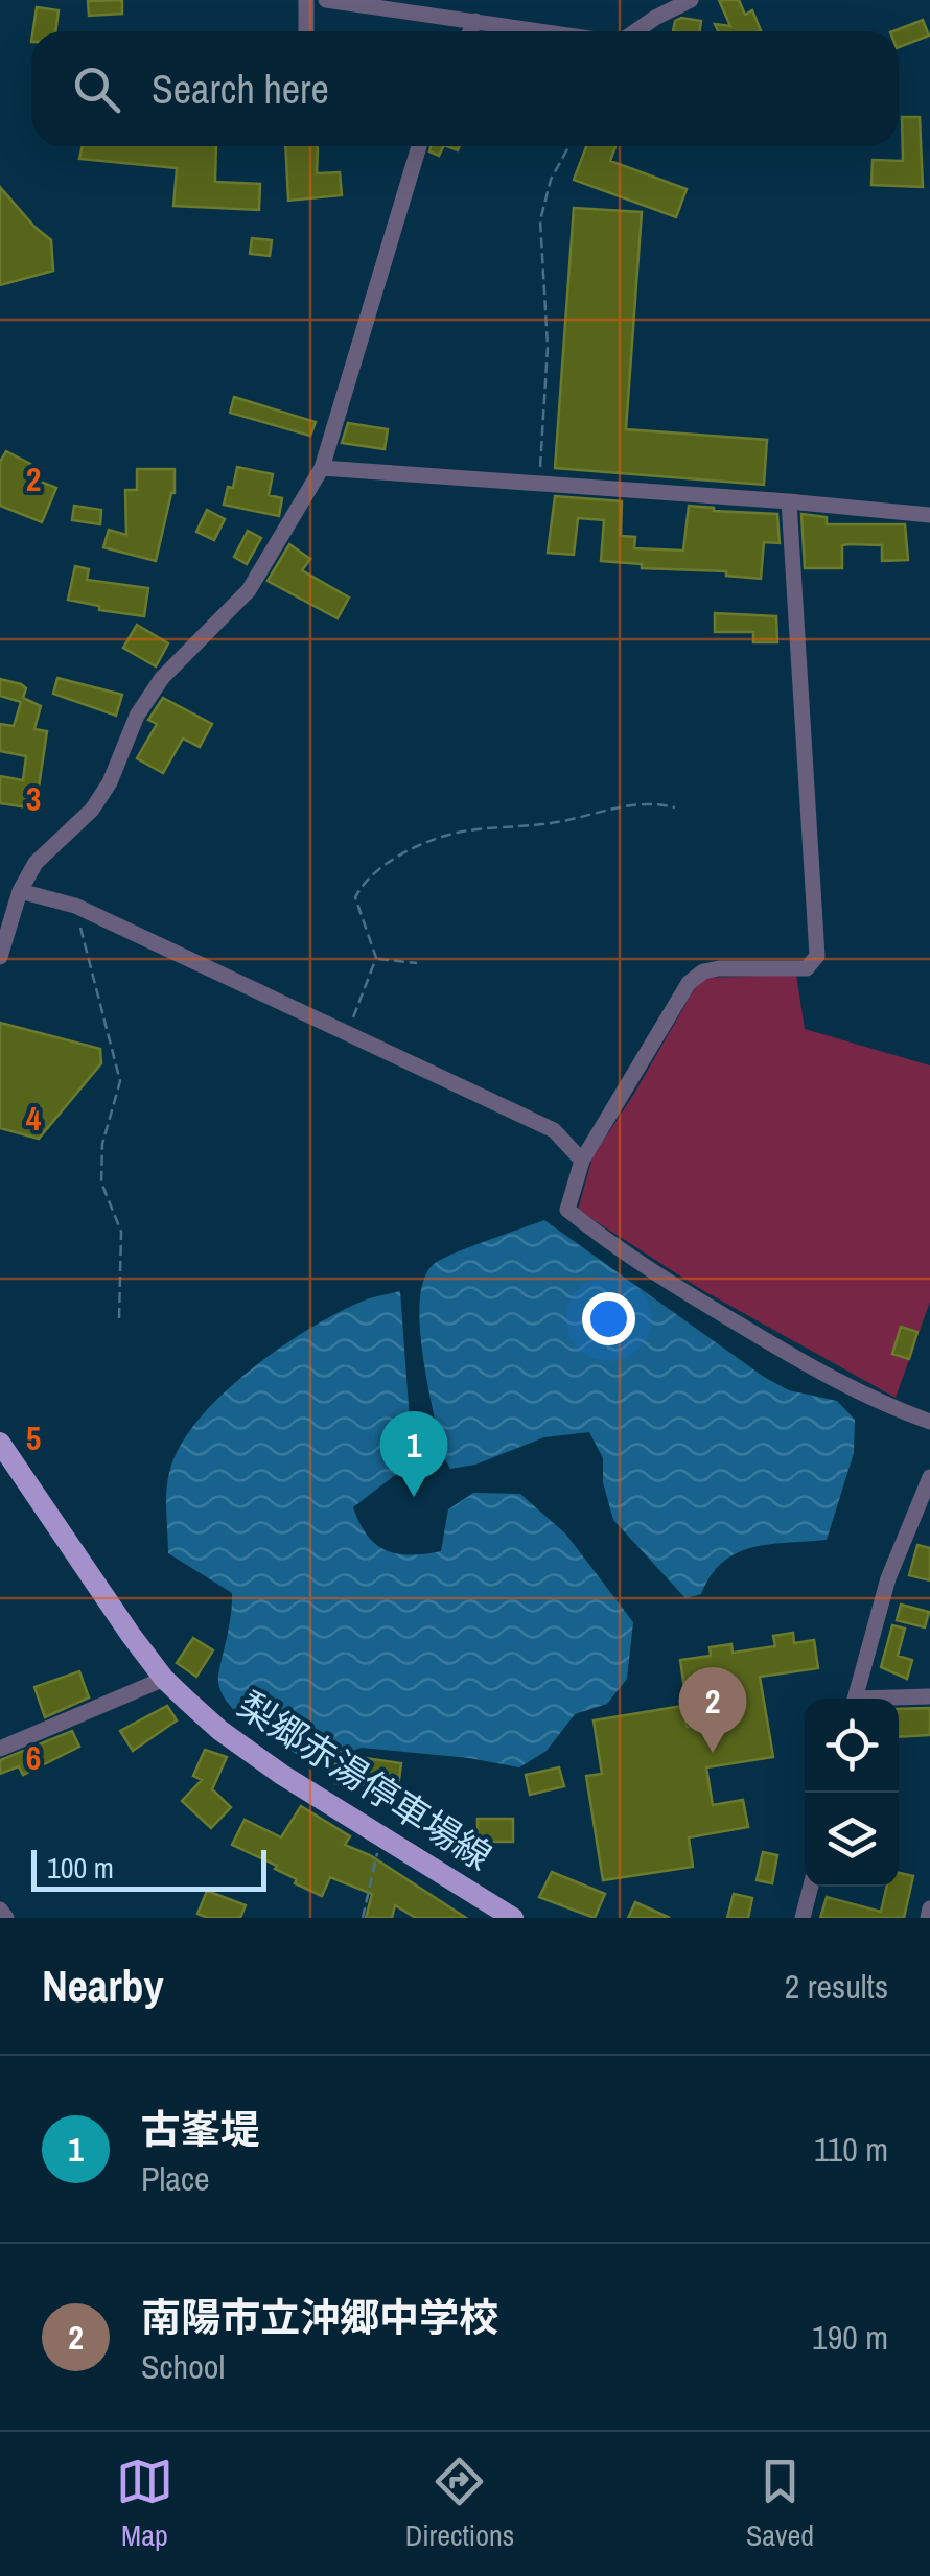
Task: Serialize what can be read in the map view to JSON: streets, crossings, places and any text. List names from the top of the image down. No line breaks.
{"streets":{"main road":["梨郷赤湯停車場線"]},"scale_bar":"100 m","page":{"search":"Search here","pins":["1","2"],"scale":"100 m","heading":["Nearby","2 results"],"list":[{"mark":"1","name":"古峯堤","note":"Place","value":"110 m"},{"mark":"2","name":"南陽市立沖郷中学校","note":"School","value":"190 m"}],"nav":["Map","Directions","Saved"]},"grid":{"rows":["2","3","4","5","6"]}}
